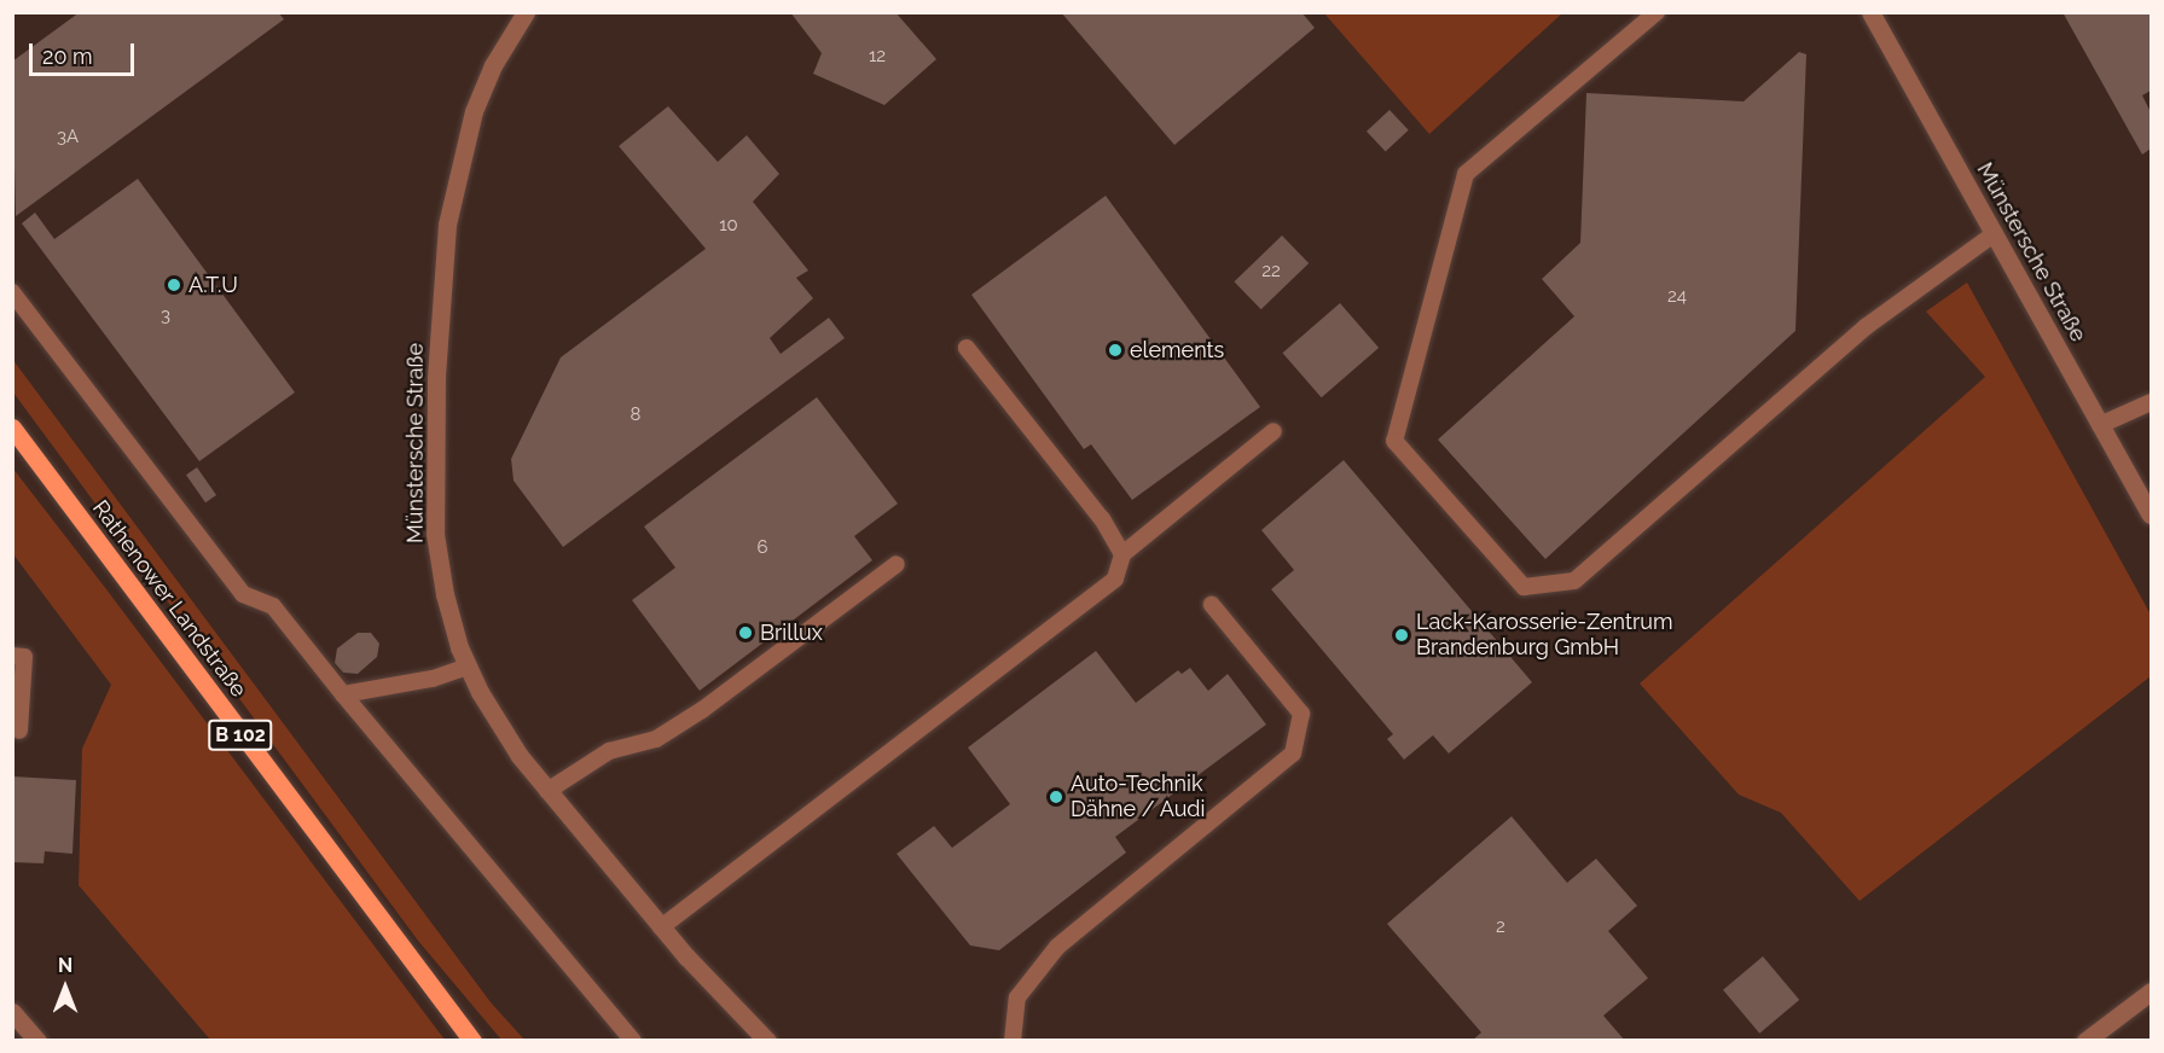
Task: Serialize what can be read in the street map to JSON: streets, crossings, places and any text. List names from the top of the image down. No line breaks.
{"streets":{"main road":["Rathenower Landstraße","B 102"],"street":["Münstersche Straße"]},"places":["A.T.U","elements","Brillux","Lack-Karosserie-Zentrum Brandenburg GmbH","Auto-Technik Dähne / Audi"],"house_numbers":["12","3A","10","22","24","3","8","6","2"],"scale_bar":"20 m","north":"top"}
